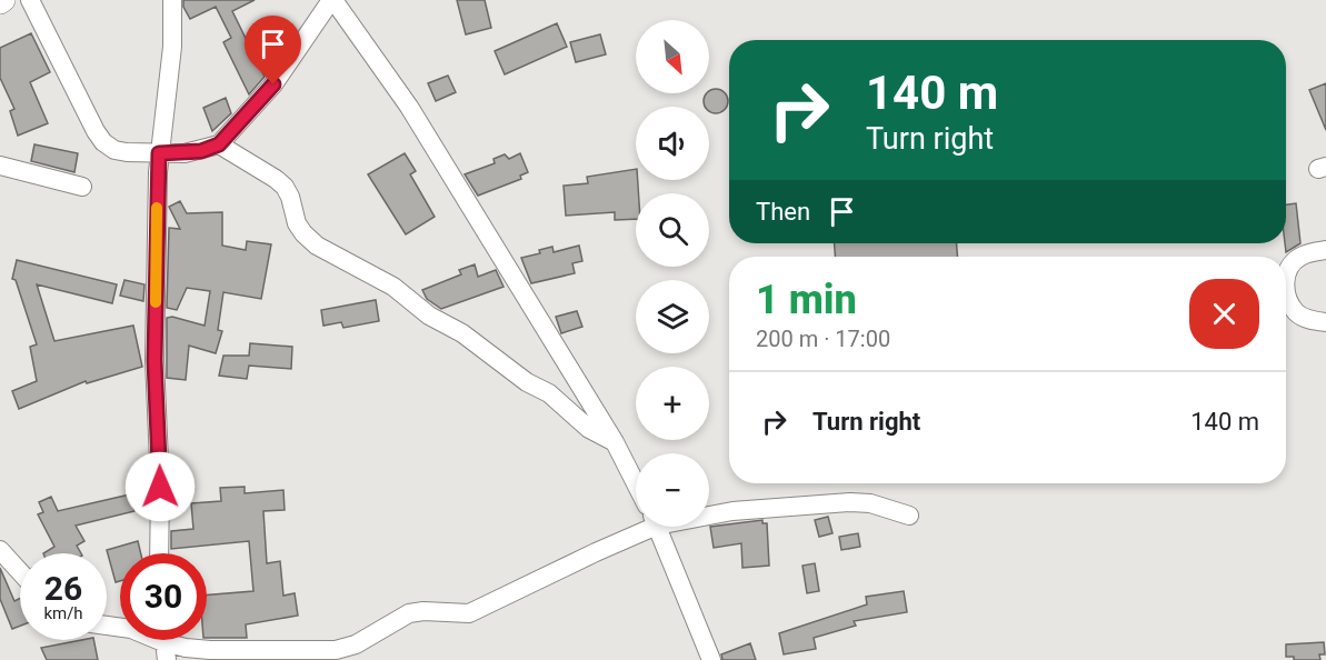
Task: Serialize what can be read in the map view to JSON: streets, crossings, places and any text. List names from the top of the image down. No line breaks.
{"north":"bottom right","page":{"map_buttons":["+","−"],"turn":["140 m","Turn right"],"then":"Then","heading":["1 min","200 m · 17:00"],"list":[{"name":"Turn right","value":"140 m"}],"speed":"26 km/h","limit":"30"}}
